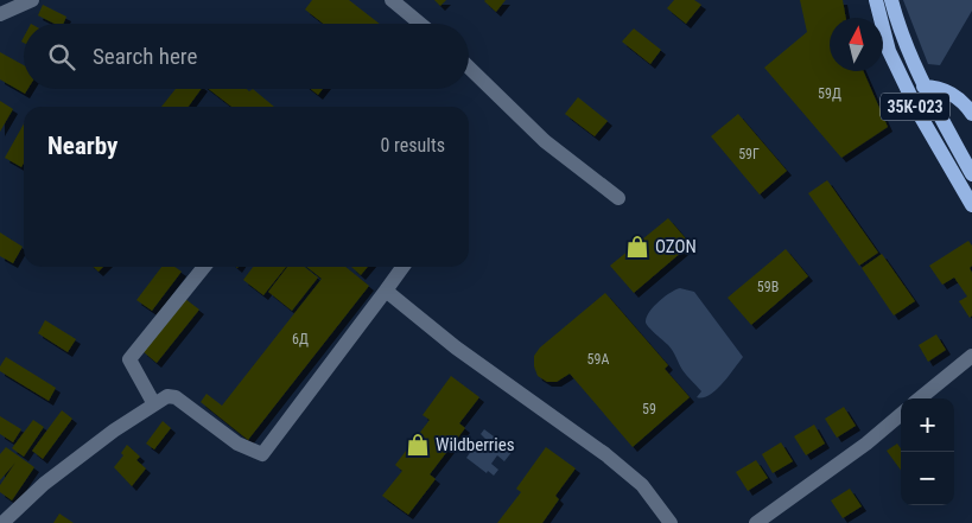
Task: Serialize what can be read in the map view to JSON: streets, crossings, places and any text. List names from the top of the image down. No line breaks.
{"streets":{"main road":["35К-023"]},"places":{"shop":["OZON","Wildberries"]},"house_numbers":["59Д","59Г","59В","6Д","59А","59"],"north":"top","page":{"search":"Search here","heading":["Nearby","0 results"],"map_buttons":["+","−"]}}
